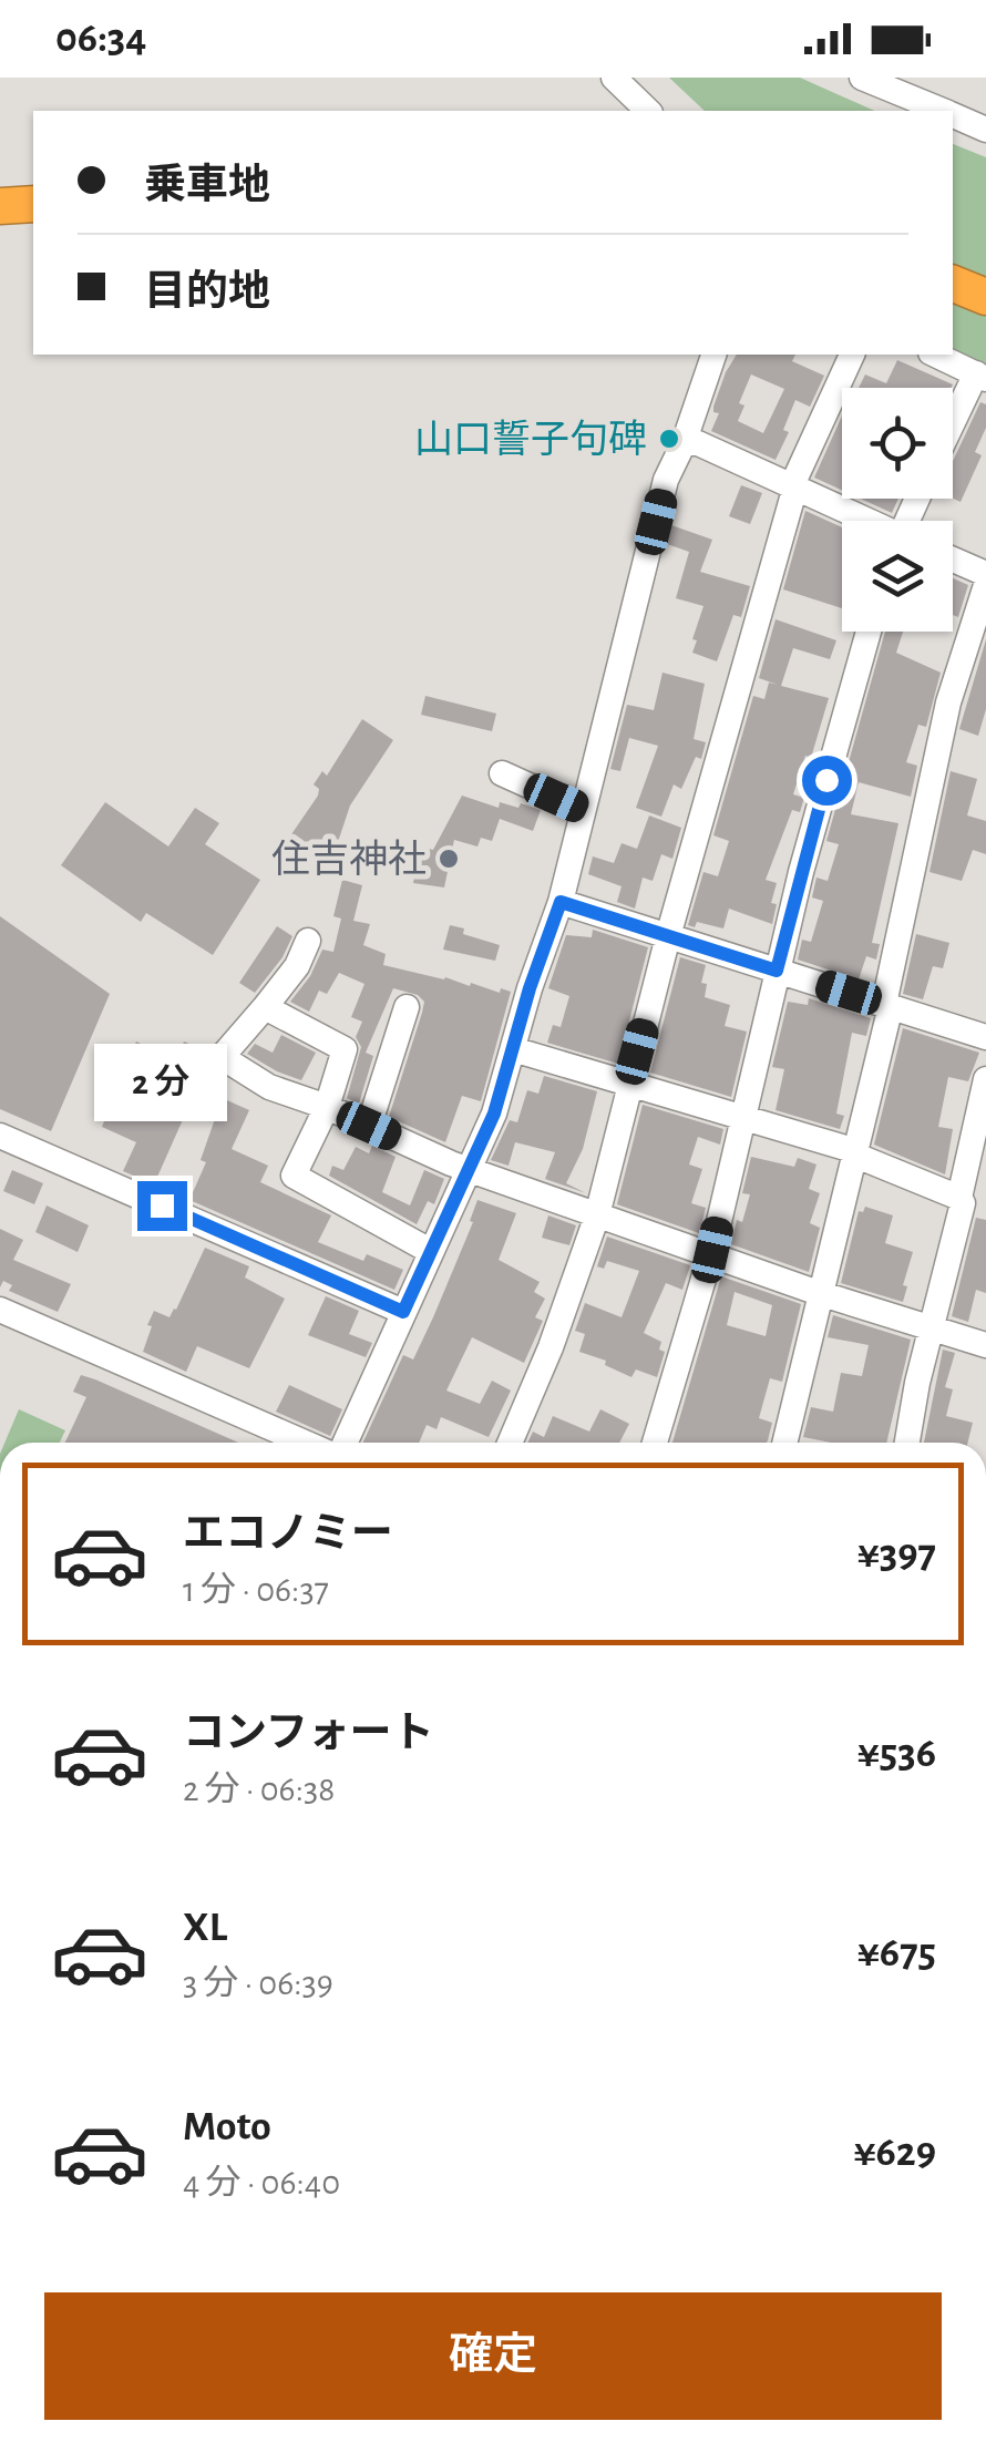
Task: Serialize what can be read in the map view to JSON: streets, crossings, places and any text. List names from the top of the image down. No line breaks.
{"places":["山口誓子句碑","住吉神社"],"page":{"status":"06:34","banner":["乗車地","目的地"],"bubble":"2 分","list":[{"name":"エコノミー","note":"1 分 · 06:37","value":"¥397"},{"name":"コンフォート","note":"2 分 · 06:38","value":"¥536"},{"name":"XL","note":"3 分 · 06:39","value":"¥675"},{"name":"Moto","note":"4 分 · 06:40","value":"¥629"}],"buttons":"確定"}}
